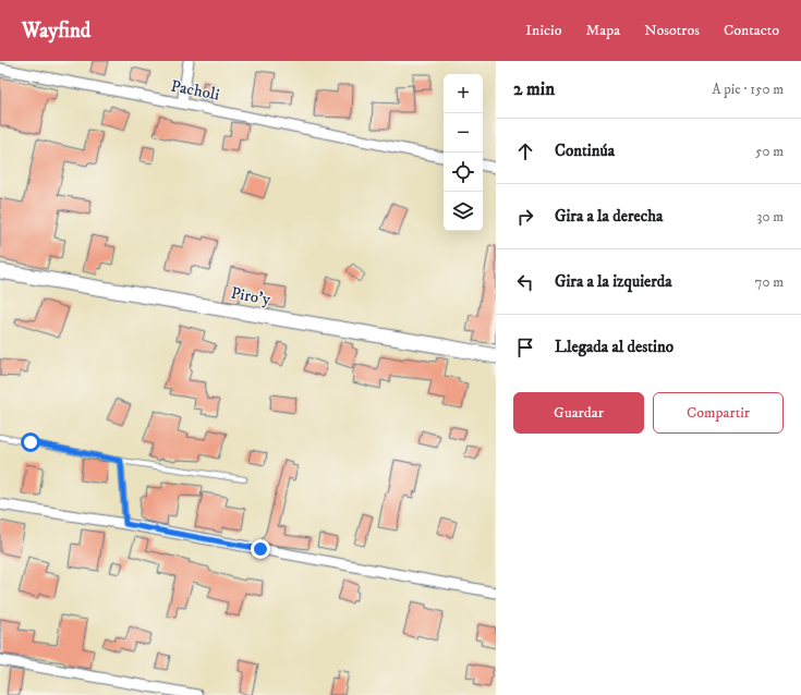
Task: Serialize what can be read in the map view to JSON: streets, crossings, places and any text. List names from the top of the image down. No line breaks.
{"streets":{"main road":["Piro'y"],"street":["Pacholi"]},"page":{"header":"Wayfind","nav":["Inicio","Mapa","Nosotros","Contacto"],"heading":["2 min","A pie · 150 m"],"map_buttons":["+","−"],"list":[["Continúa","50 m"],["Gira a la derecha","30 m"],["Gira a la izquierda","70 m"],"Llegada al destino"],"buttons":["Guardar","Compartir"]}}
